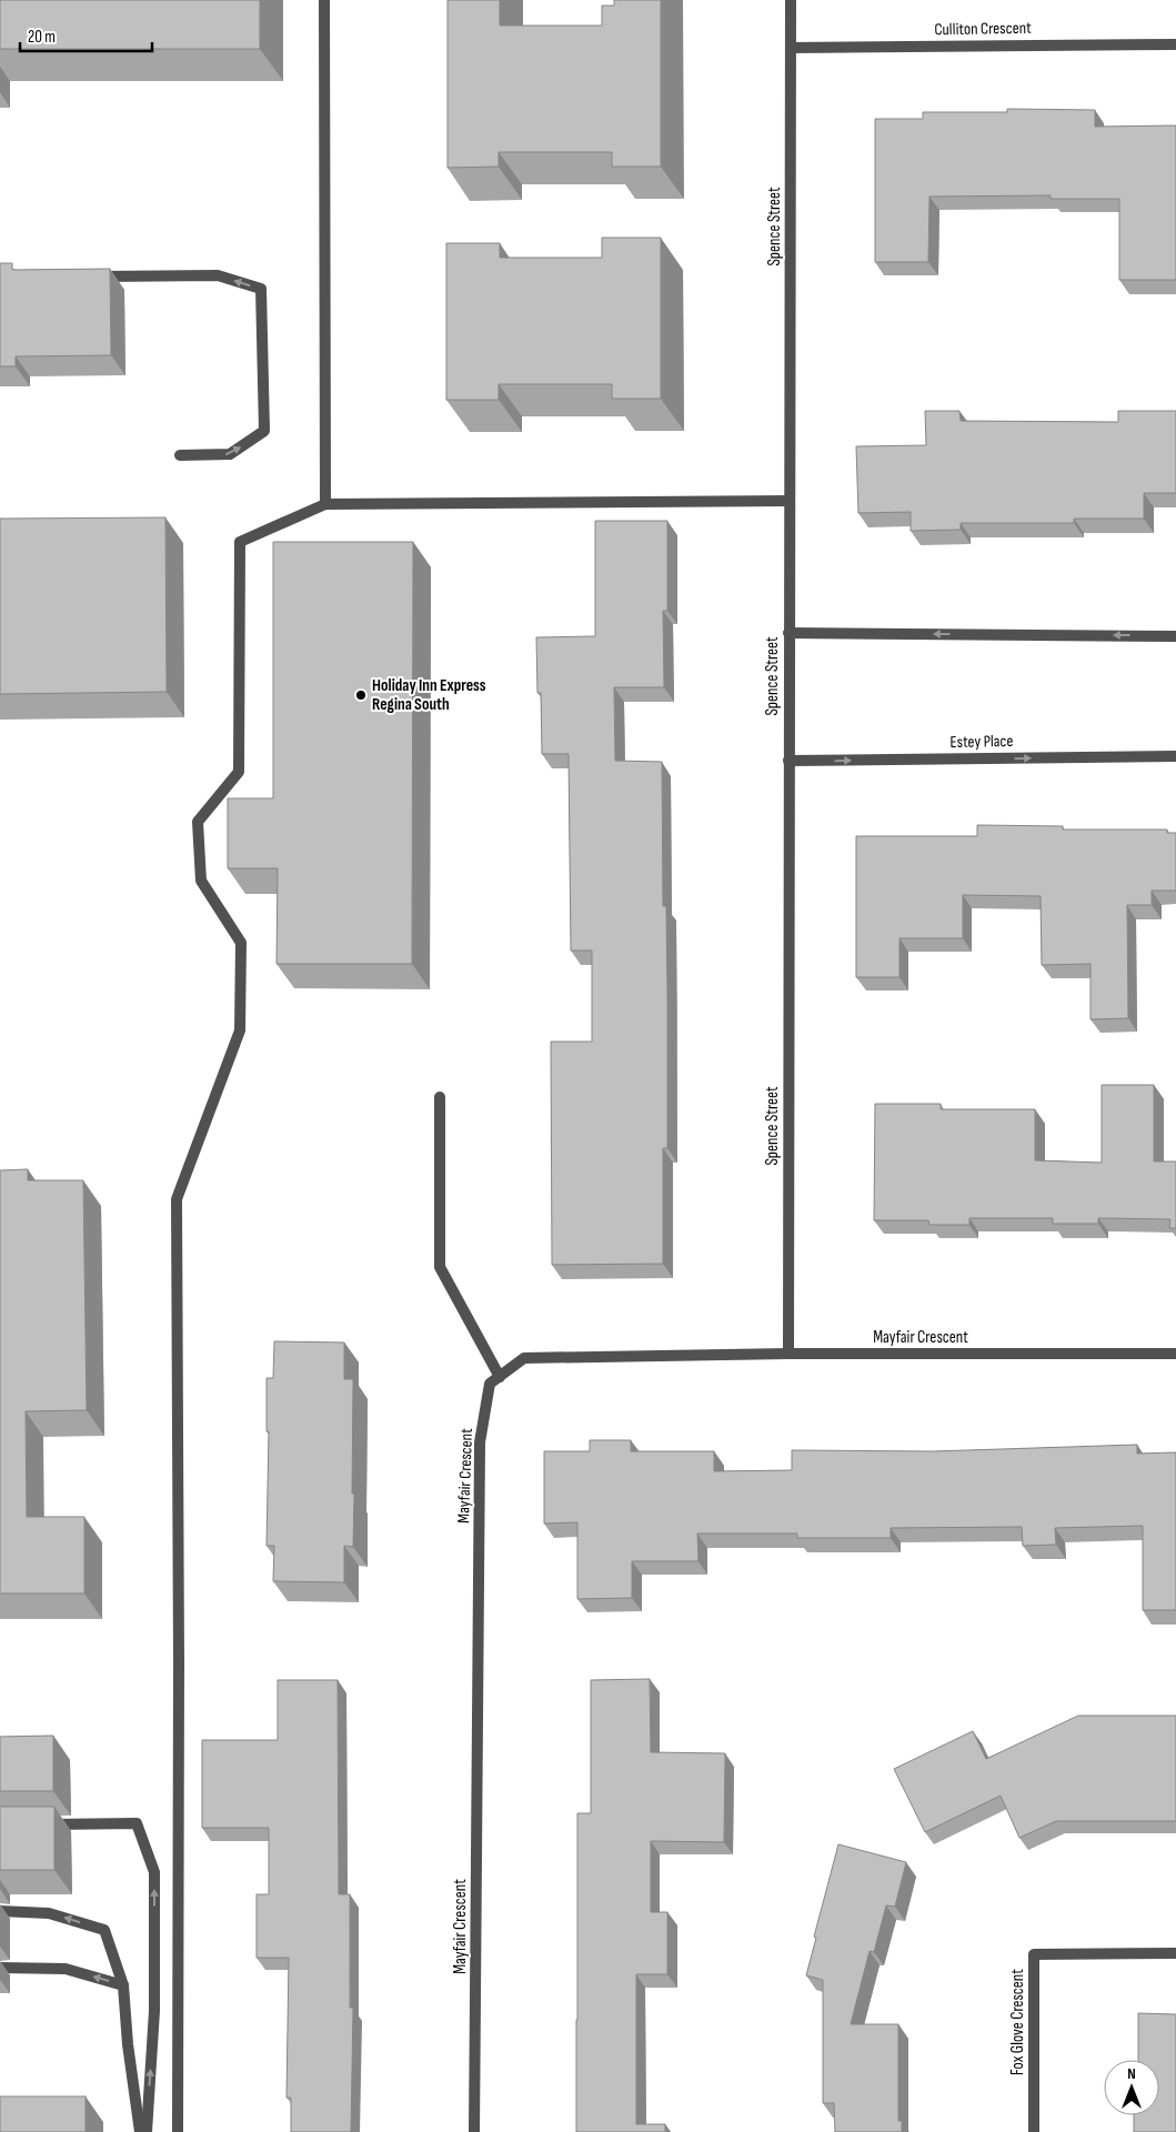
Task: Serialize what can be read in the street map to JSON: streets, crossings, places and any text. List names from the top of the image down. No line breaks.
{"streets":{"street":["Culliton Crescent","Spence Street","Estey Place","Mayfair Crescent","Fox Glove Crescent"]},"crossings":[["Culliton Crescent","Spence Street"],["Spence Street","Estey Place"],["Spence Street","Mayfair Crescent"]],"one_way":["Estey Place"],"places":["Holiday Inn Express Regina South"],"scale_bar":"20 m","north":"top"}
